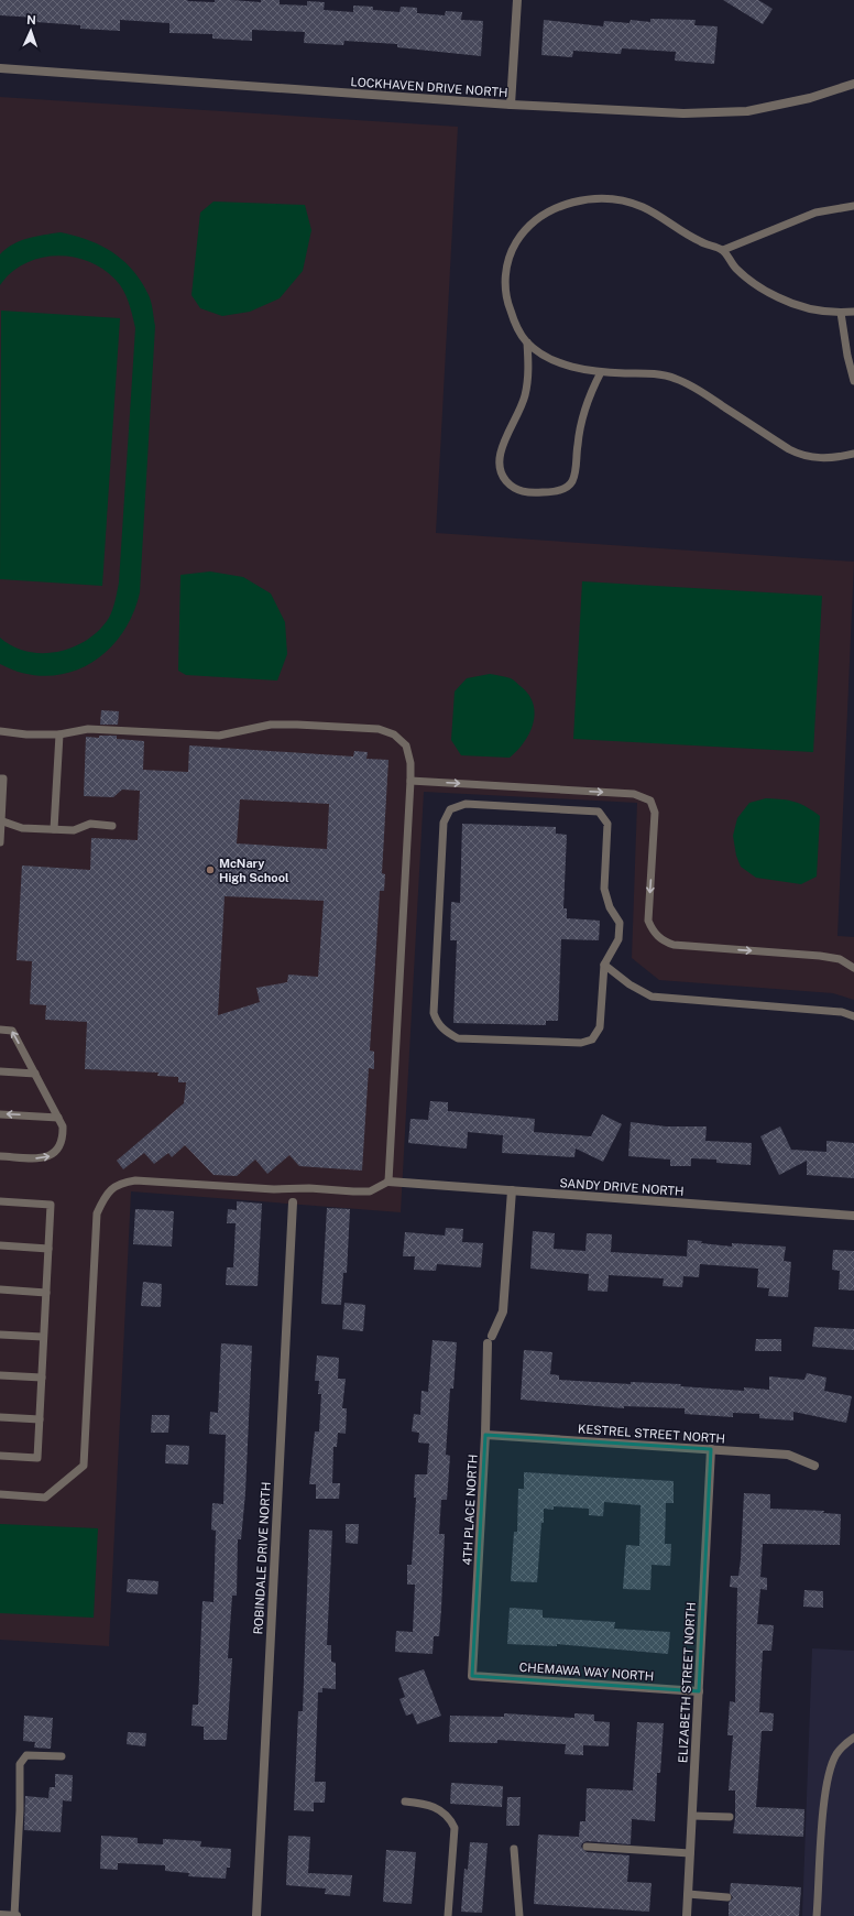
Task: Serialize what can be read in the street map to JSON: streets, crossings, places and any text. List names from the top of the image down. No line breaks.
{"streets":{"street":["LOCKHAVEN DRIVE NORTH","SANDY DRIVE NORTH","KESTREL STREET NORTH","4TH PLACE NORTH","ROBINDALE DRIVE NORTH","CHEMAWA WAY NORTH","ELIZABETH STREET NORTH"]},"crossings":[["SANDY DRIVE NORTH","4TH PLACE NORTH"],["KESTREL STREET NORTH","4TH PLACE NORTH"],["KESTREL STREET NORTH","ELIZABETH STREET NORTH"],["4TH PLACE NORTH","CHEMAWA WAY NORTH"],["CHEMAWA WAY NORTH","ELIZABETH STREET NORTH"]],"places":["McNary High School"],"north":"top"}
